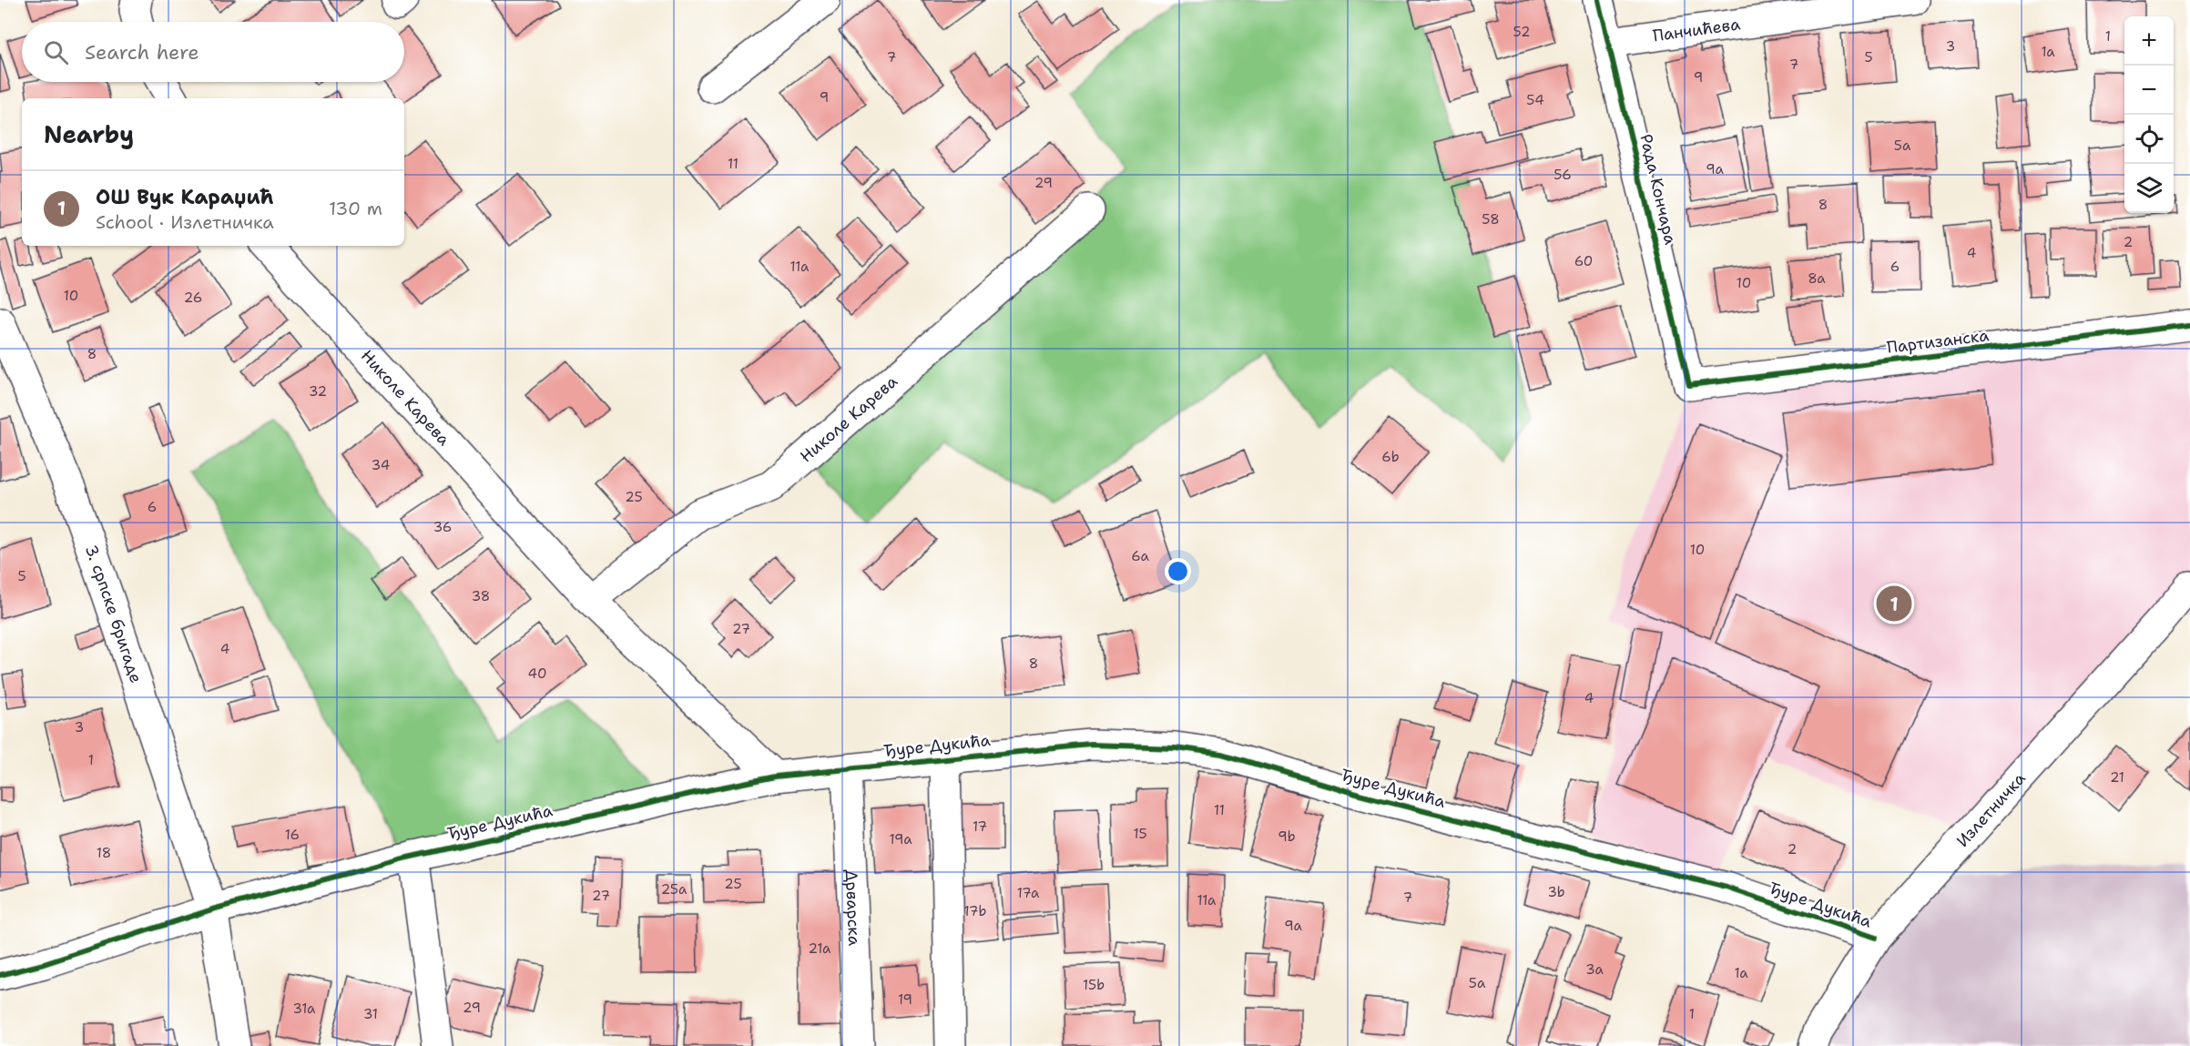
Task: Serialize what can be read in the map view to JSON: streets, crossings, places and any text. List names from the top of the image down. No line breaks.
{"streets":{"street":["Панчићева","Рада Кончара","Партизанска","Николе Карева","3. српске бригаде","Ђуре Дукића","Излетничка","Дрварска"]},"crossings":[["Панчићева","Рада Кончара"],["Рада Кончара","Партизанска"],["Николе Карева","Ђуре Дукића"],["3. српске бригаде","Ђуре Дукића"],["Ђуре Дукића","Излетничка"],["Ђуре Дукића","Дрварска"]],"house_numbers":["52","1","3","1a","7","5","7","9","9","54","5a","11","9a","56","29","8","58","2","4","60","11a","6","8a","10","10","26","8","32","6b","34","25","6","36","10","6a","5","38","27","4","8","40","4","3","1","21","11","17","15","16","9b","19a","2","18","25","25a","3b","17a","27","7","11a","17b","9a","21a","3a","1a","5a","15b","19","29","31a","31","1"],"page":{"map_buttons":["+","−"],"search":"Search here","heading":"Nearby","list":[{"mark":"1","name":"ОШ Вук Караџић","note":"School · Излетничка","value":"130 m"}],"pins":"1"}}
